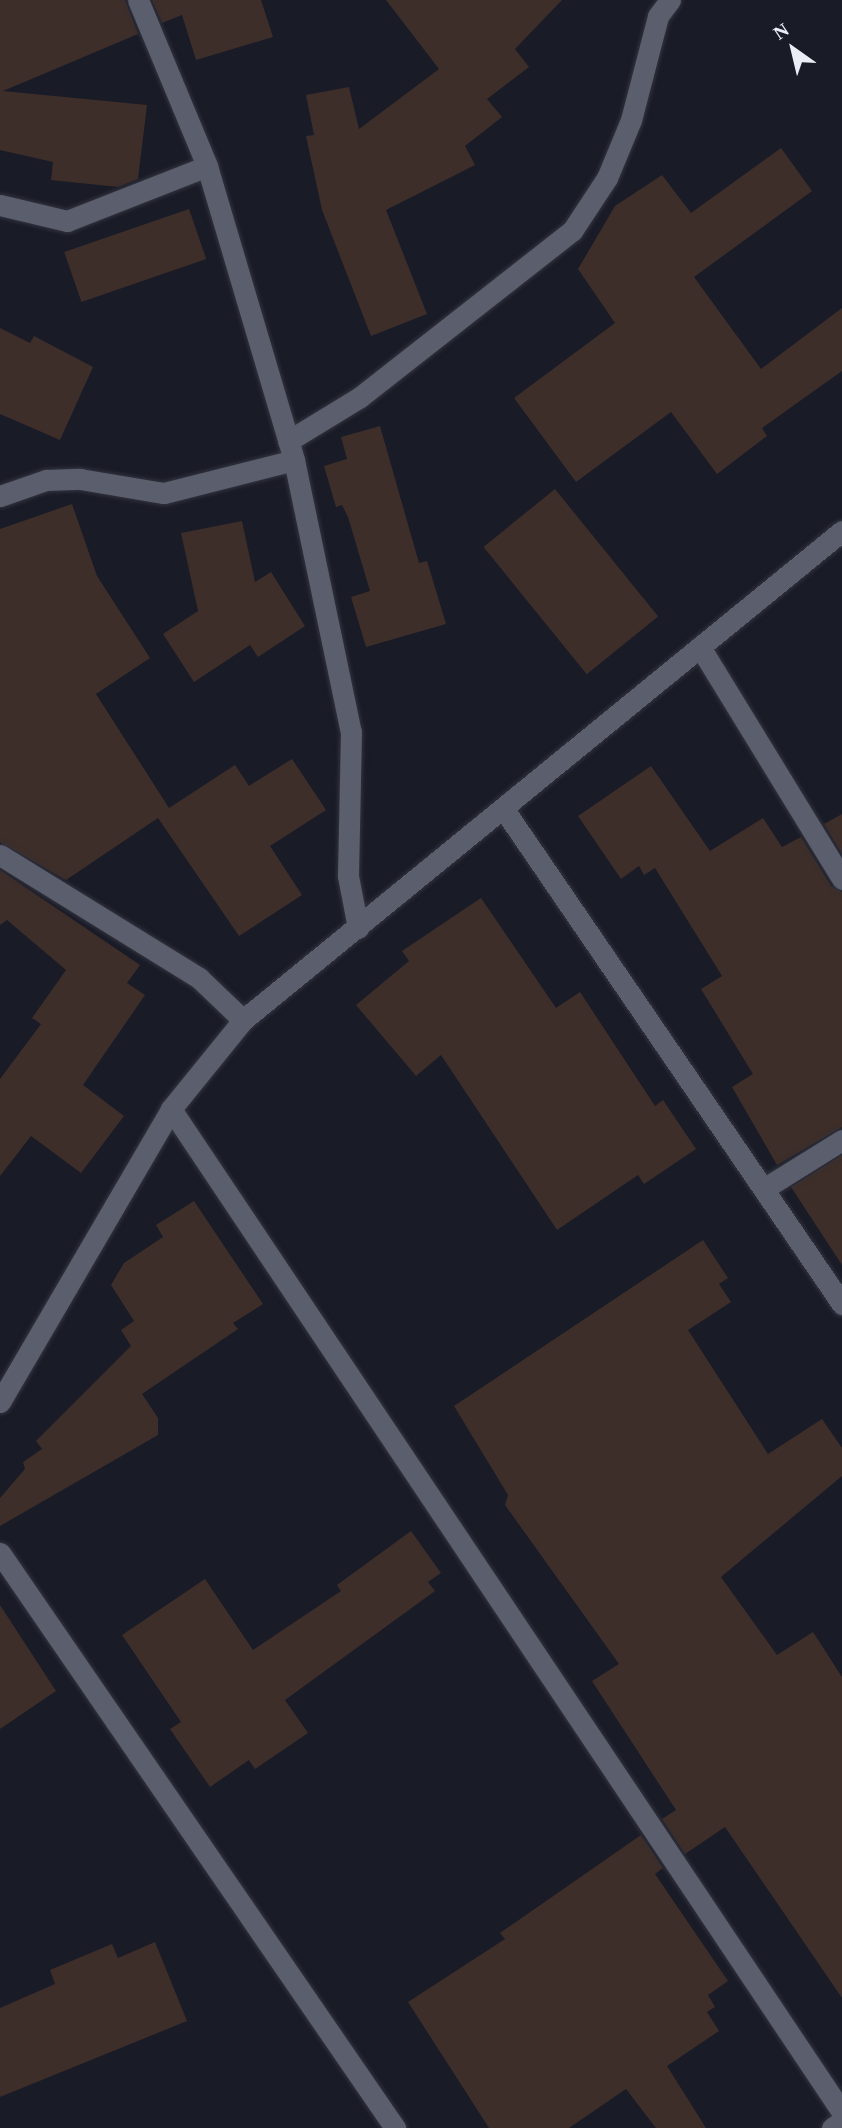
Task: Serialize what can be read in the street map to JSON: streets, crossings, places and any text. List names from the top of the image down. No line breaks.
{"north":"top left"}
